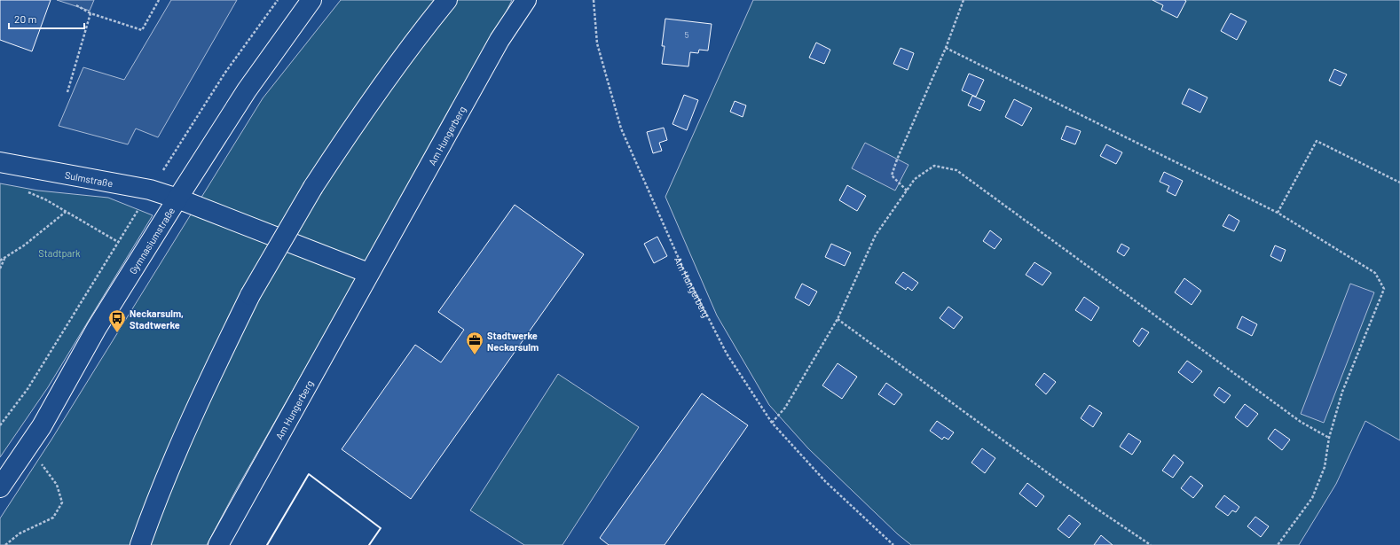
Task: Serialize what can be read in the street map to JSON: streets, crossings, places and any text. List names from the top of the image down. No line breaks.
{"streets":{"main road":["Am Hungerberg","Sulmstraße","Gymnasiumstraße"]},"crossings":[["Sulmstraße","Gymnasiumstraße"]],"parks":["Stadtpark"],"places":{"bus stop":["Neckarsulm, Stadtwerke"],"office":["Stadtwerke Neckarsulm"]},"house_numbers":["5"],"scale_bar":"20 m"}
